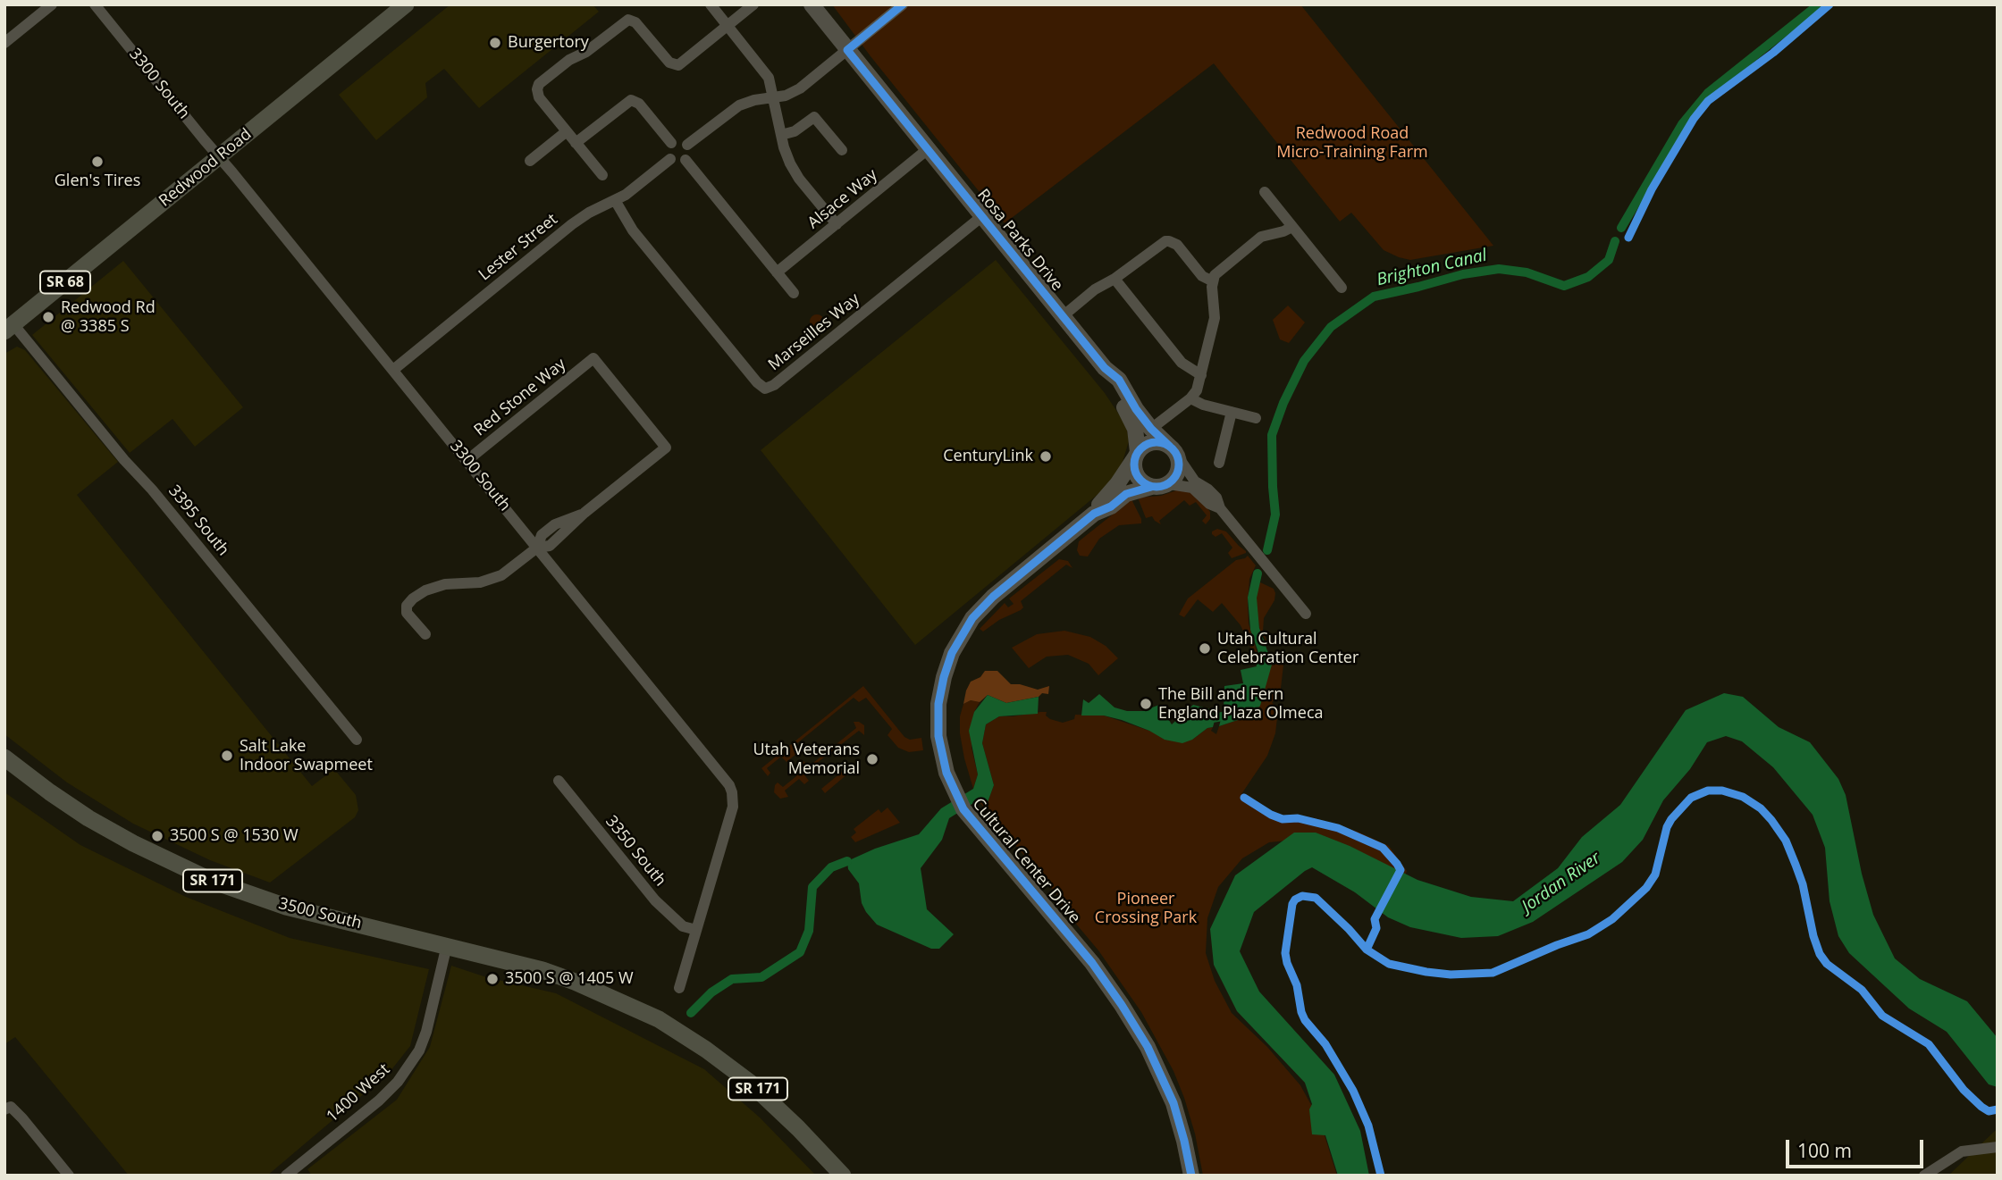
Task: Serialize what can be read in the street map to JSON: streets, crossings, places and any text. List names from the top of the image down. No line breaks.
{"streets":{"main road":["Redwood Road","SR 68","SR 171","3500 South"],"street":["3300 South","Alsace Way","Rosa Parks Drive","Lester Street","Marseilles Way","Red Stone Way","3395 South","3350 South","Cultural Center Drive","1400 West"]},"crossings":[["3300 South","Redwood Road"],["3300 South","Lester Street"],["3300 South","Red Stone Way"],["3300 South","3350 South"],["Redwood Road","3395 South"],["Alsace Way","Rosa Parks Drive"],["Rosa Parks Drive","Marseilles Way"],["Rosa Parks Drive","Cultural Center Drive"],["Lester Street","Marseilles Way"],["3500 South","1400 West"]],"water":["Brighton Canal","Jordan River"],"parks":["Redwood Road Micro-Training Farm","Pioneer Crossing Park"],"places":["Burgertory","Glen's Tires","Redwood Rd @ 3385 S","CenturyLink","Utah Cultural Celebration Center","The Bill and Fern England Plaza Olmeca","Salt Lake Indoor Swapmeet","Utah Veterans Memorial","3500 S @ 1530 W","3500 S @ 1405 W"],"scale_bar":"100 m"}
